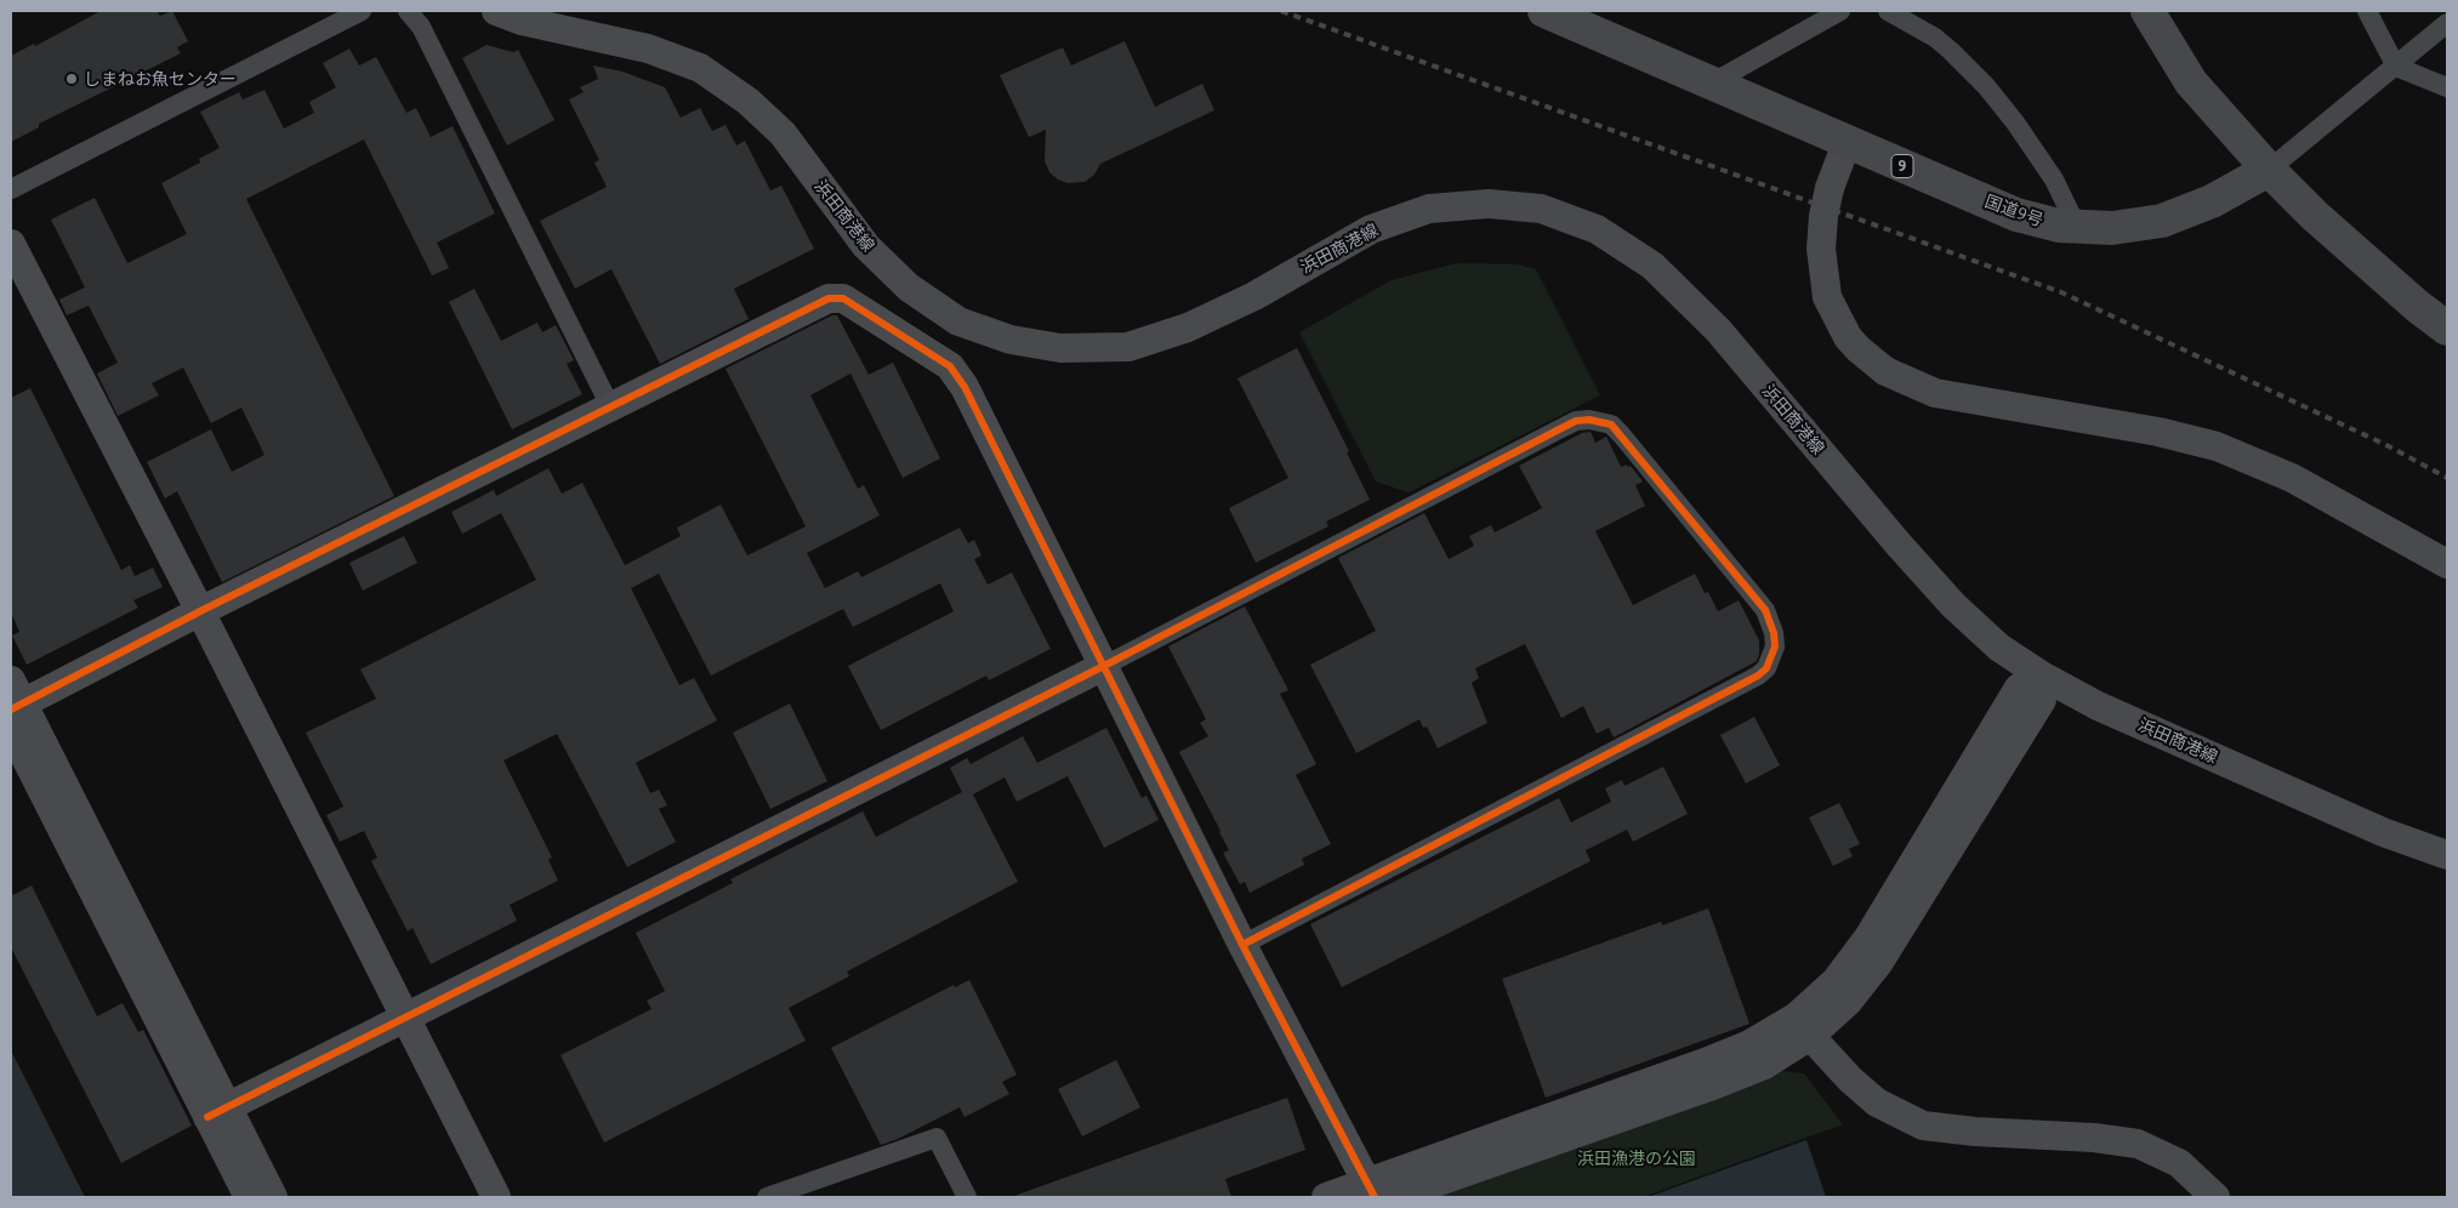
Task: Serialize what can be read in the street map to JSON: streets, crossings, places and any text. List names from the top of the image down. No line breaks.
{"streets":{"highway":["9","国道9号"],"street":["浜田商港線"]},"parks":["浜田漁港の公園"],"places":["しまねお魚センター"]}
